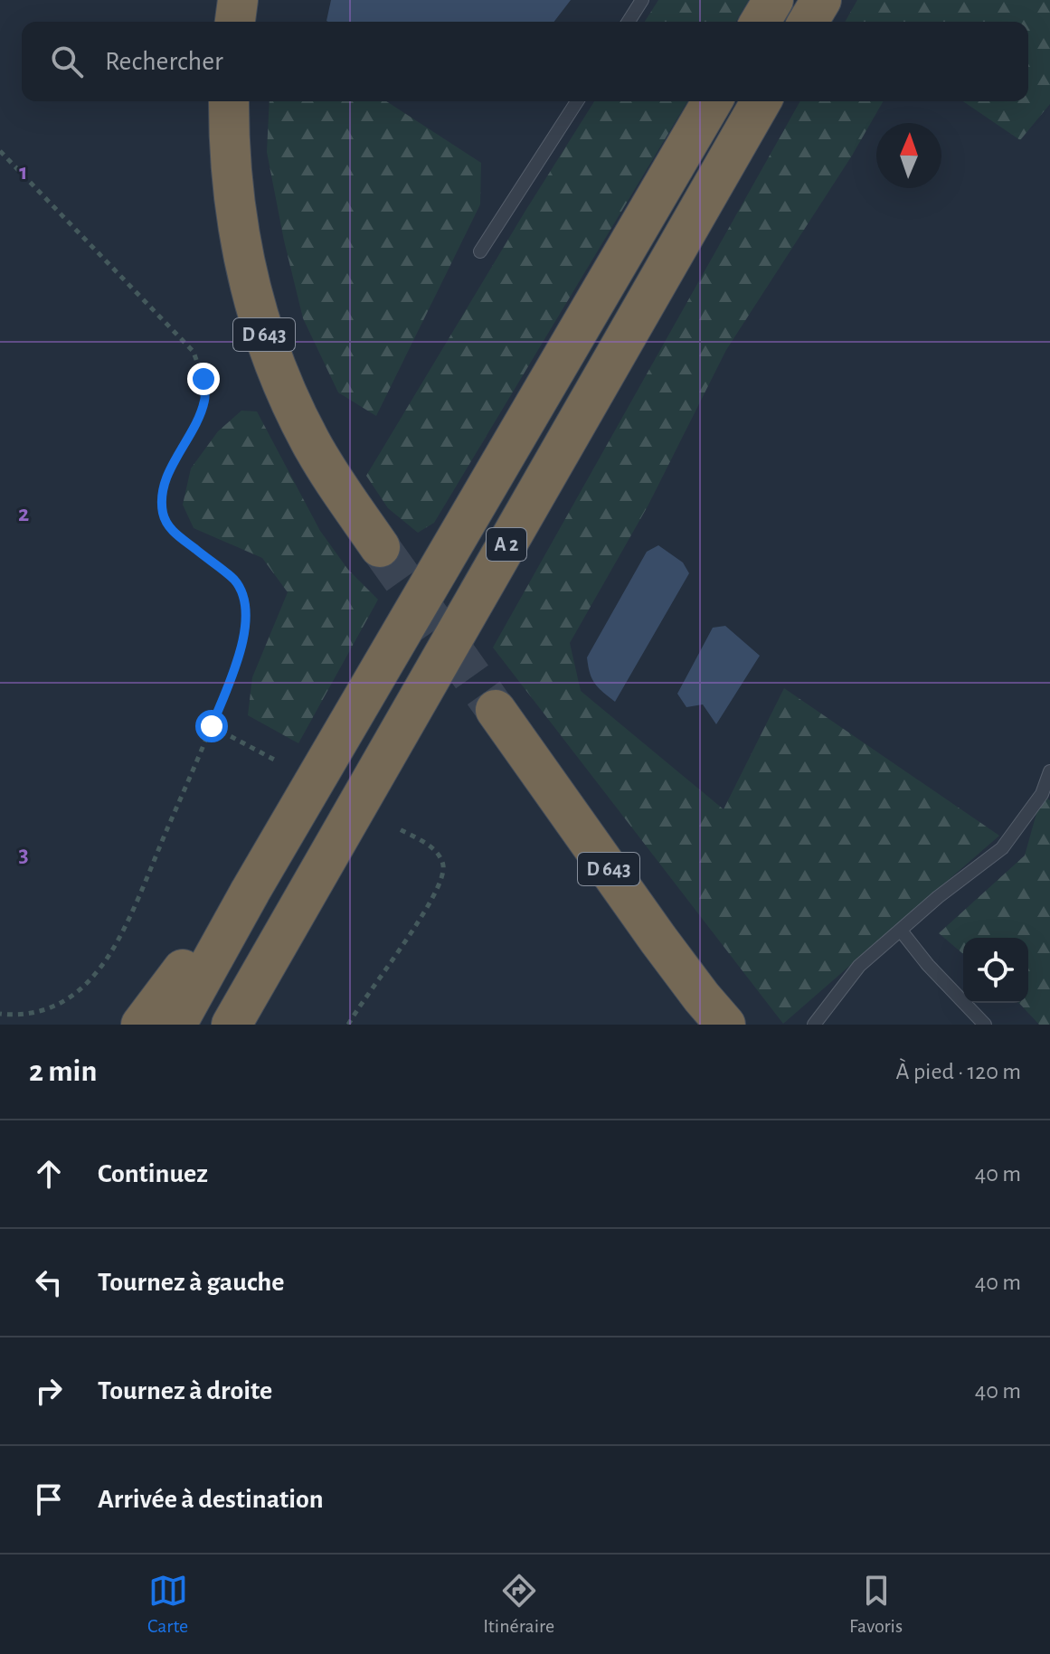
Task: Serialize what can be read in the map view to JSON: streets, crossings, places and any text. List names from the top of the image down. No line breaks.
{"streets":{"highway":["D 643","A 2"]},"north":"top","page":{"search":"Rechercher","heading":["2 min","À pied · 120 m"],"list":[["Continuez","40 m"],["Tournez à gauche","40 m"],["Tournez à droite","40 m"],"Arrivée à destination"],"nav":["Carte","Itinéraire","Favoris"]},"grid":{"rows":["1","2","3"]}}
